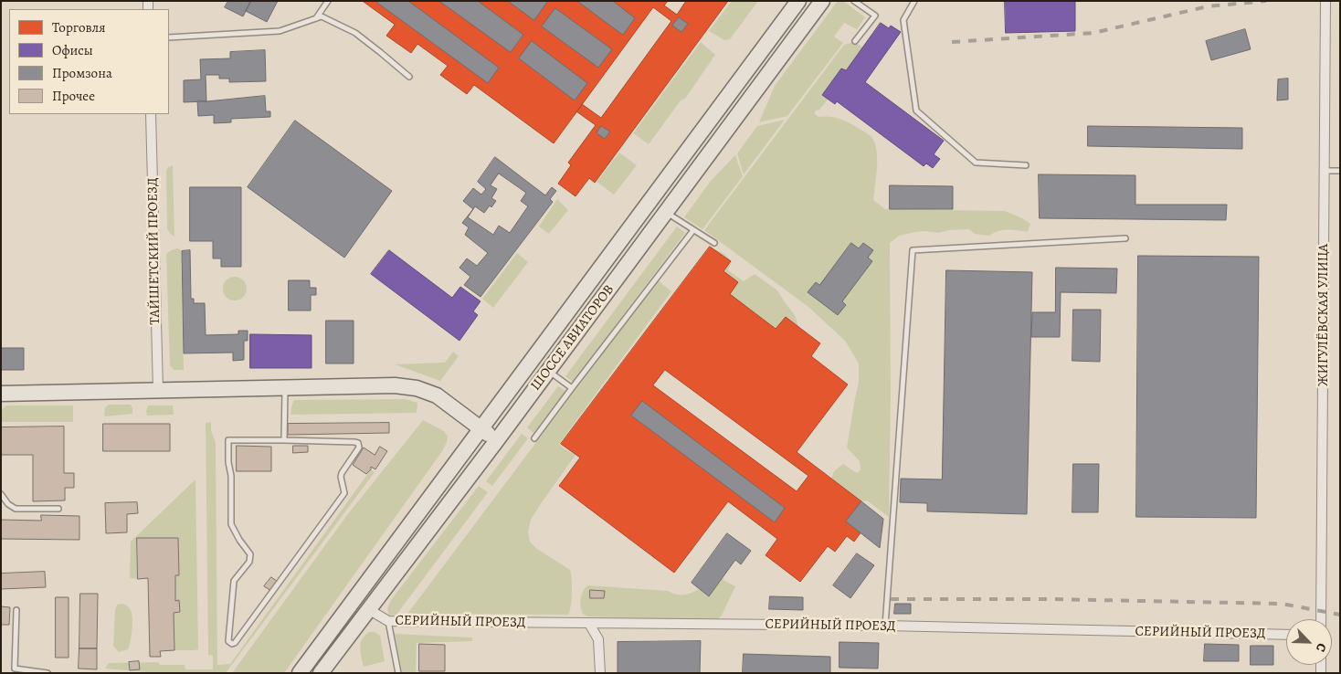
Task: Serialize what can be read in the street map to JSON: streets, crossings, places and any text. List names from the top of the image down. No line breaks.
{"streets":{"main road":["ШОССЕ АВИАТОРОВ"],"street":["ТАЙШЕТСКИЙ ПРОЕЗД","ЖИГУЛЁВСКАЯ УЛИЦА","СЕРИЙНЫЙ ПРОЕЗД"]},"crossings":[["ШОССЕ АВИАТОРОВ","СЕРИЙНЫЙ ПРОЕЗД"]],"legend":["Торговля","Офисы","Промзона","Прочее"],"north":"bottom right"}
